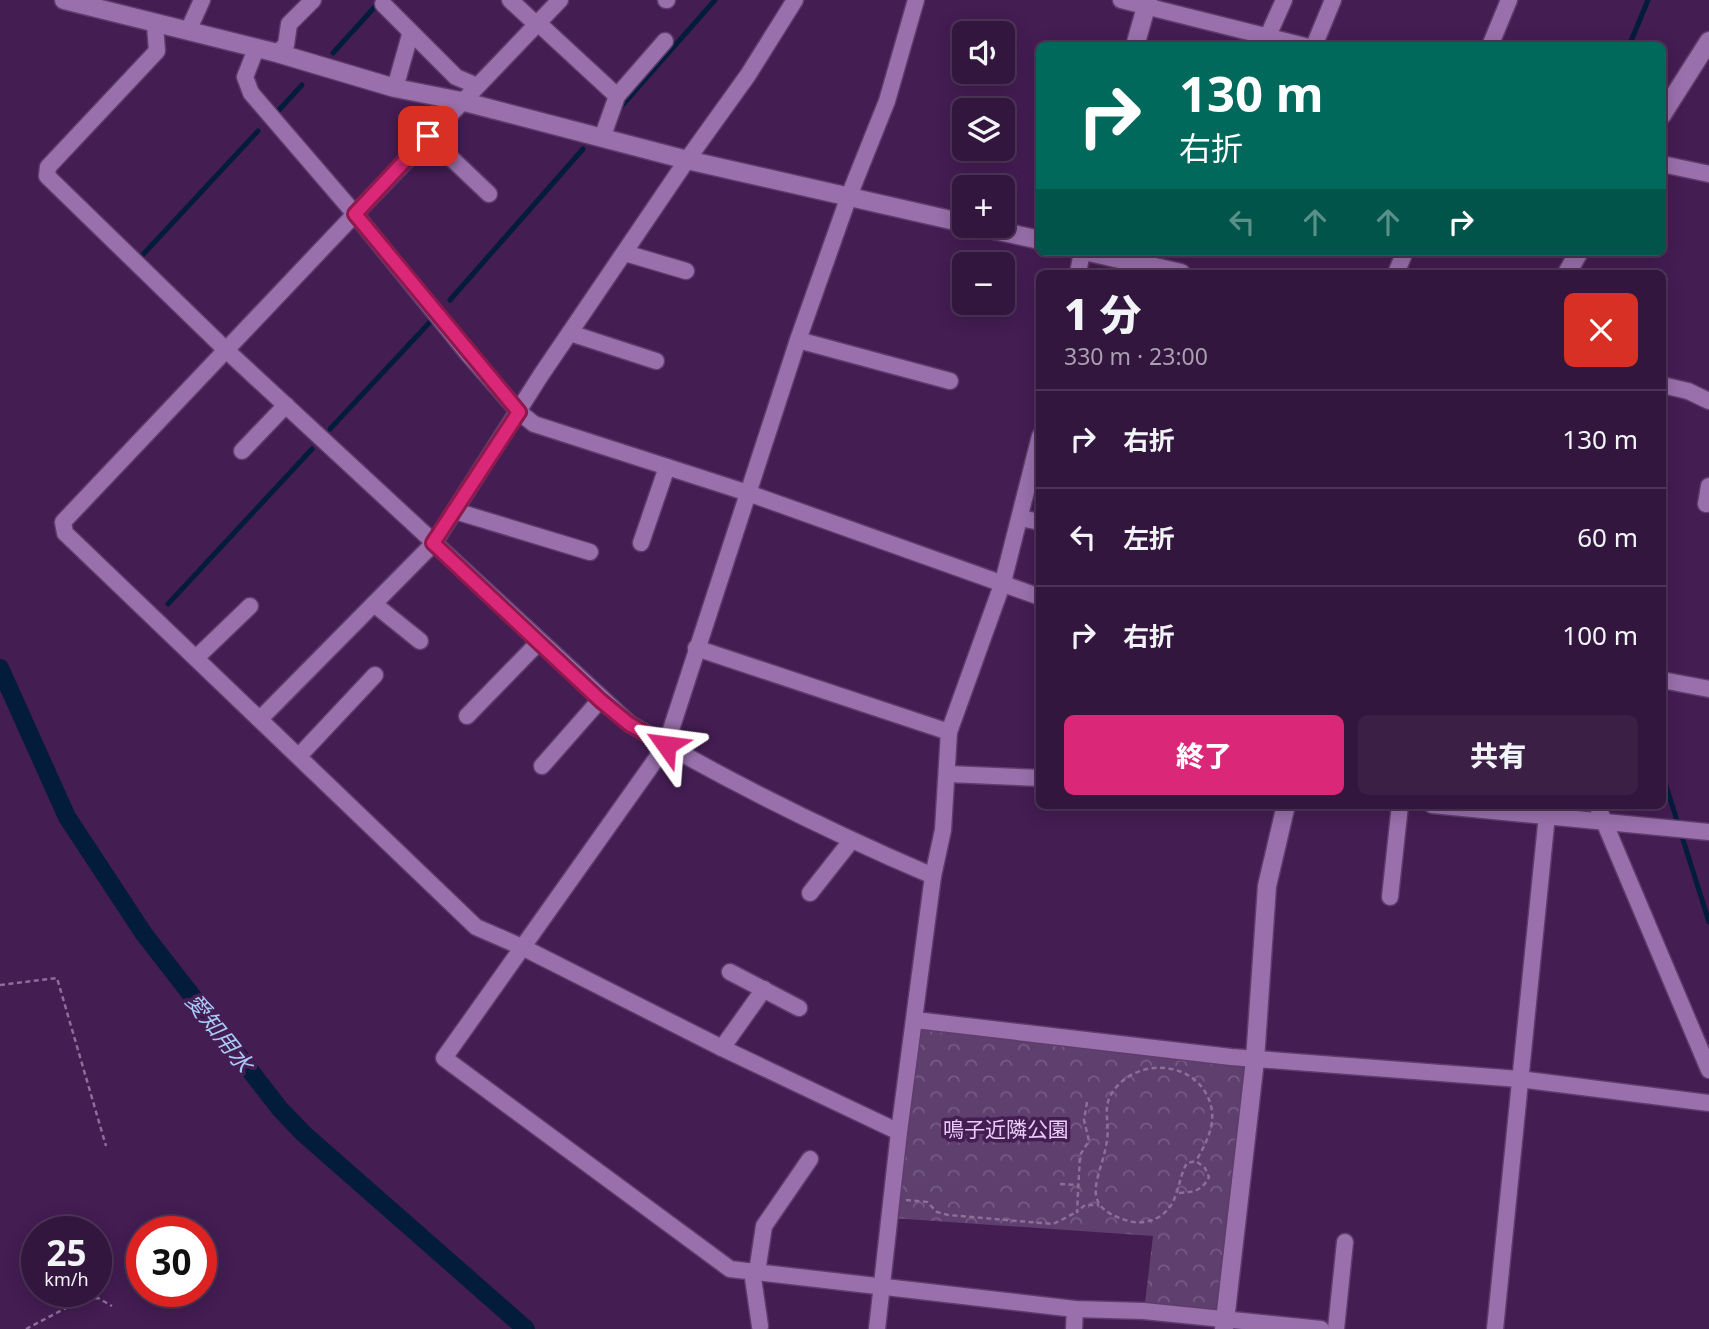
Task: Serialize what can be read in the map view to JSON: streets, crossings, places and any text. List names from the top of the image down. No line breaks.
{"water":["愛知用水"],"parks":["鳴子近隣公園"],"page":{"map_buttons":["+","−"],"turn":["130 m","右折"],"heading":["1 分","330 m · 23:00"],"list":[{"name":"右折","value":"130 m"},{"name":"左折","value":"60 m"},{"name":"右折","value":"100 m"}],"buttons":["終了","共有"],"speed":"25 km/h","limit":"30"}}
